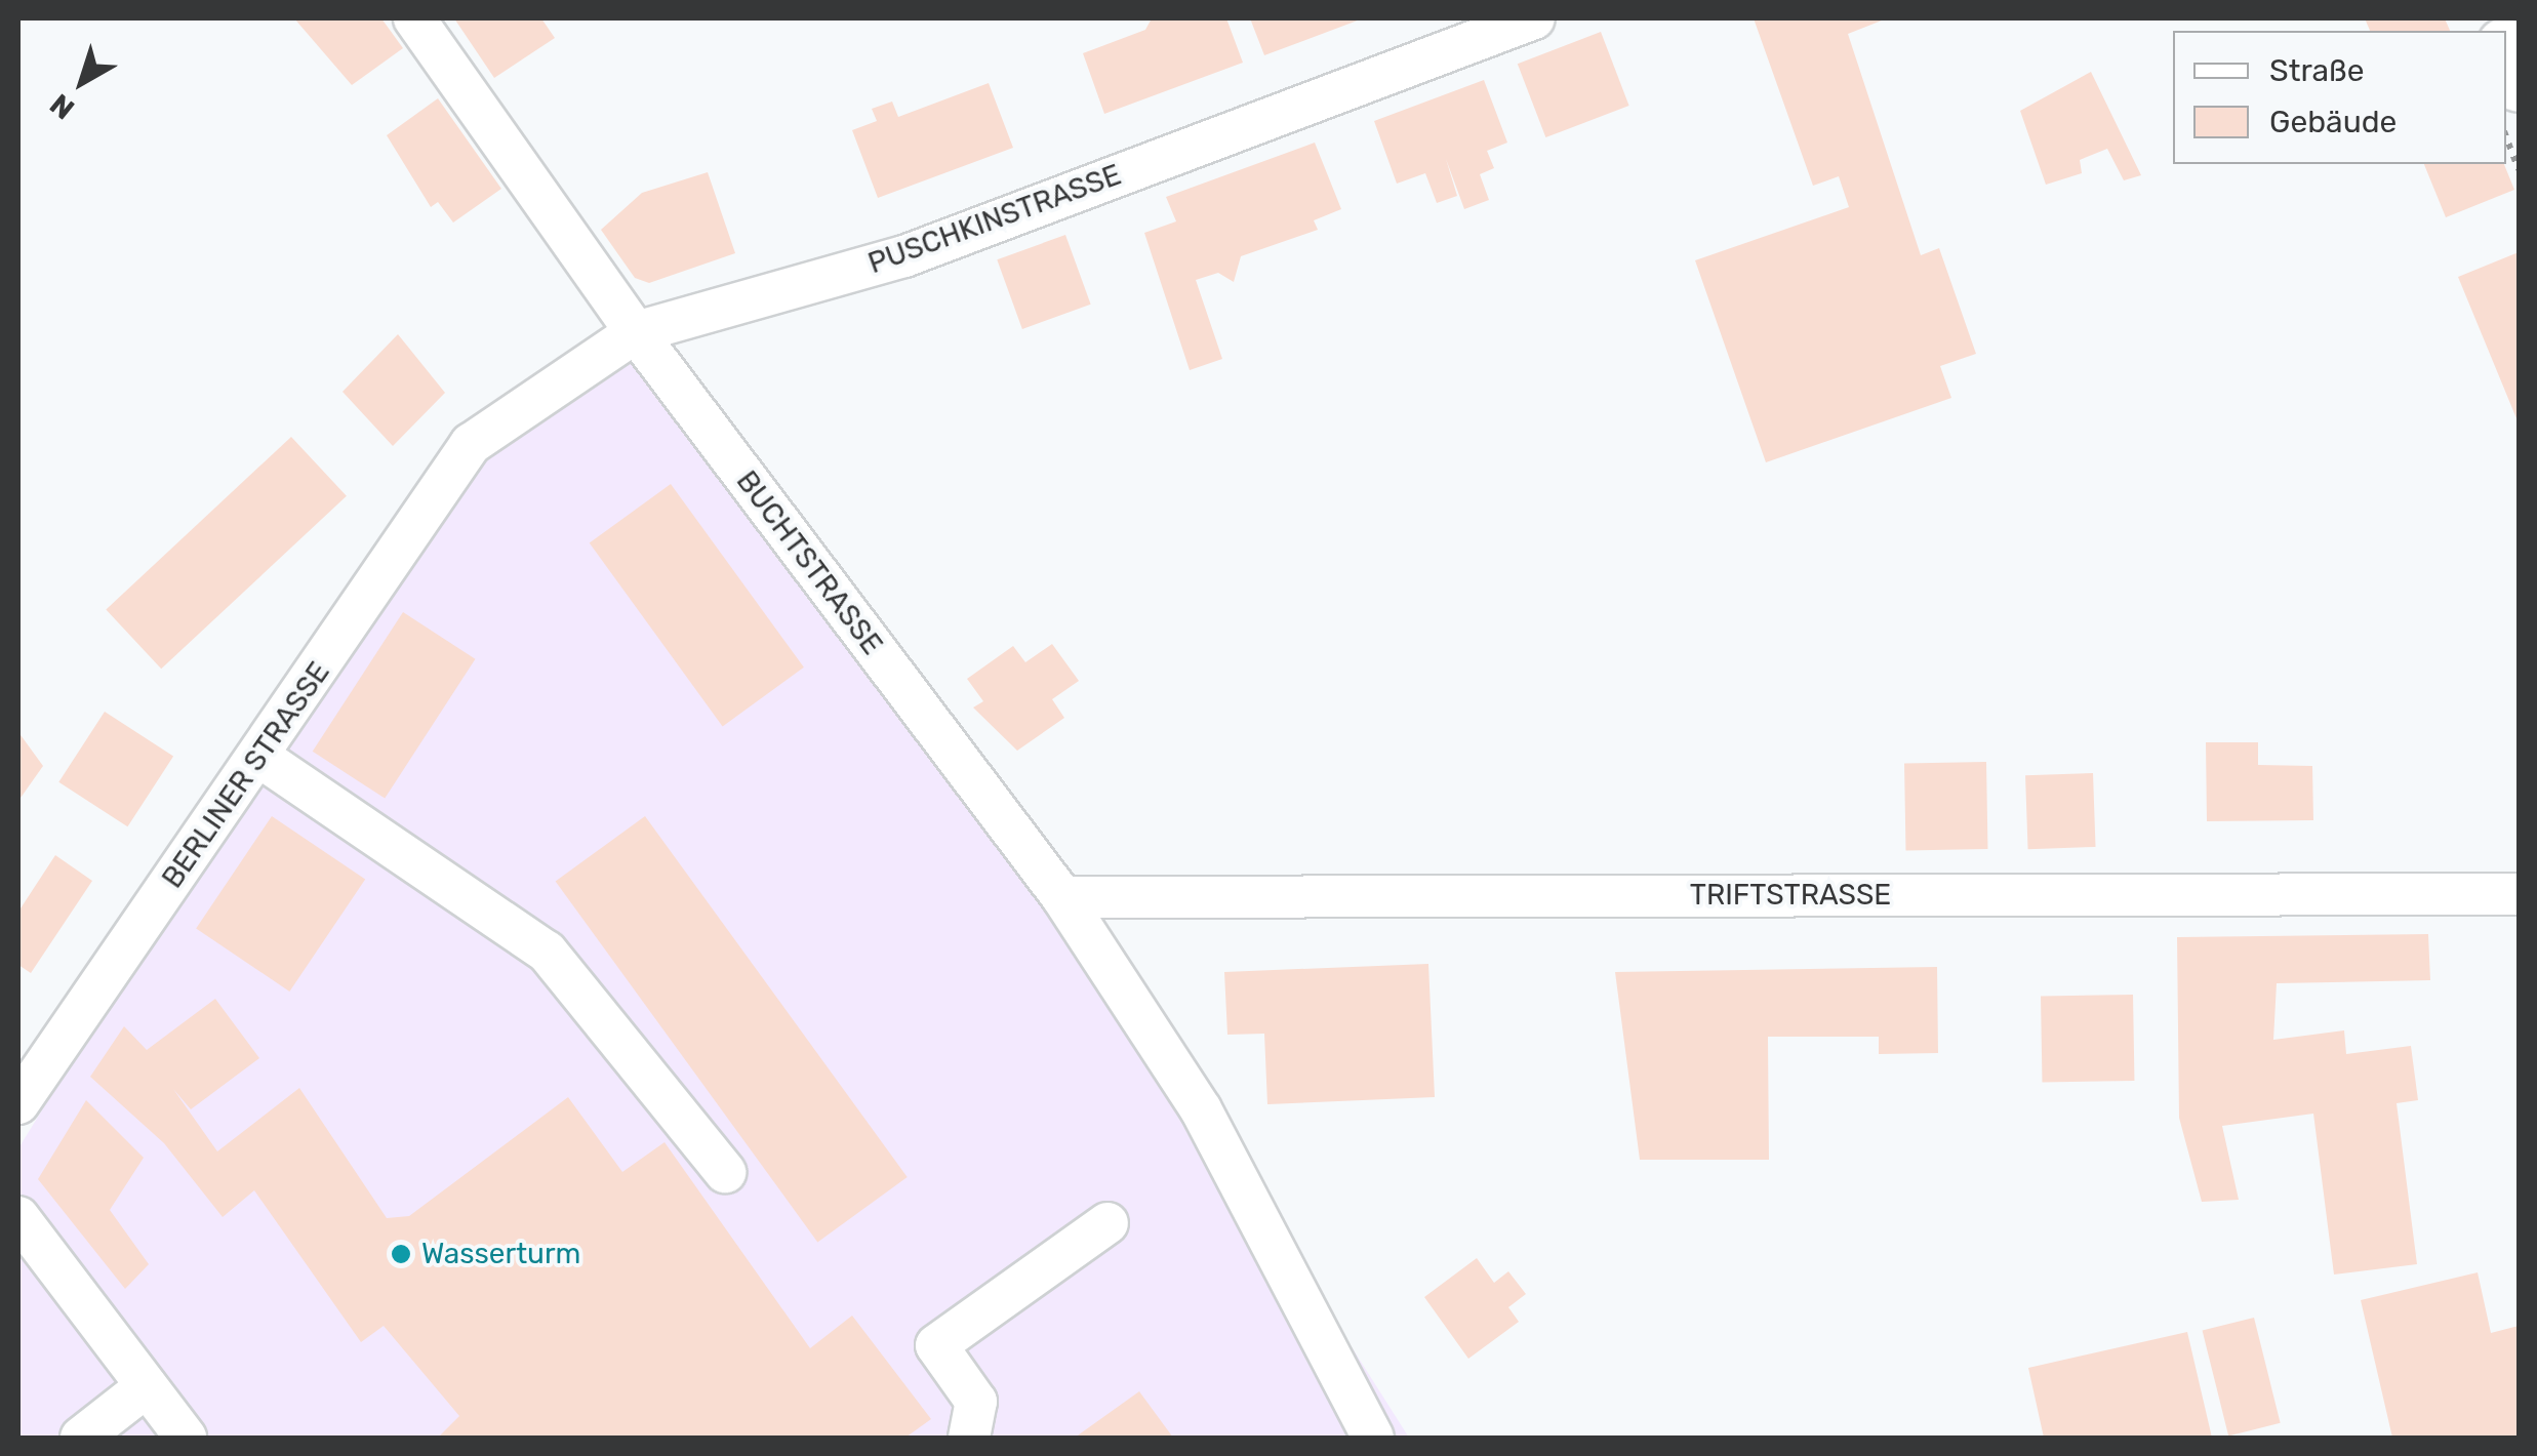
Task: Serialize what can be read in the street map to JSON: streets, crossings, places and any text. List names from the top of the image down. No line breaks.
{"streets":{"street":["PUSCHKINSTRASSE","BUCHTSTRASSE","BERLINER STRASSE","TRIFTSTRASSE"]},"crossings":[["PUSCHKINSTRASSE","BUCHTSTRASSE"],["PUSCHKINSTRASSE","BERLINER STRASSE"],["BUCHTSTRASSE","TRIFTSTRASSE"]],"places":["Wasserturm"],"legend":["Straße","Gebäude"],"north":"bottom left"}
